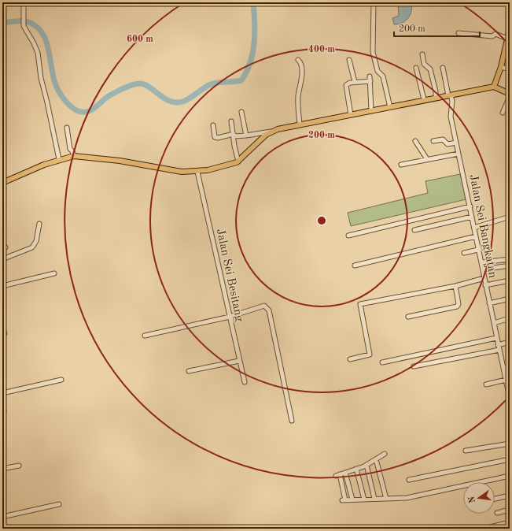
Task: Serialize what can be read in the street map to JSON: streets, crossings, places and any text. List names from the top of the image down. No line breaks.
{"streets":{"street":["Jalan Sei Bangkatan","Jalan Sei Besitang"]},"scale_bar":"200 m","north":"left","rings":["600 m","400 m","200 m"]}
